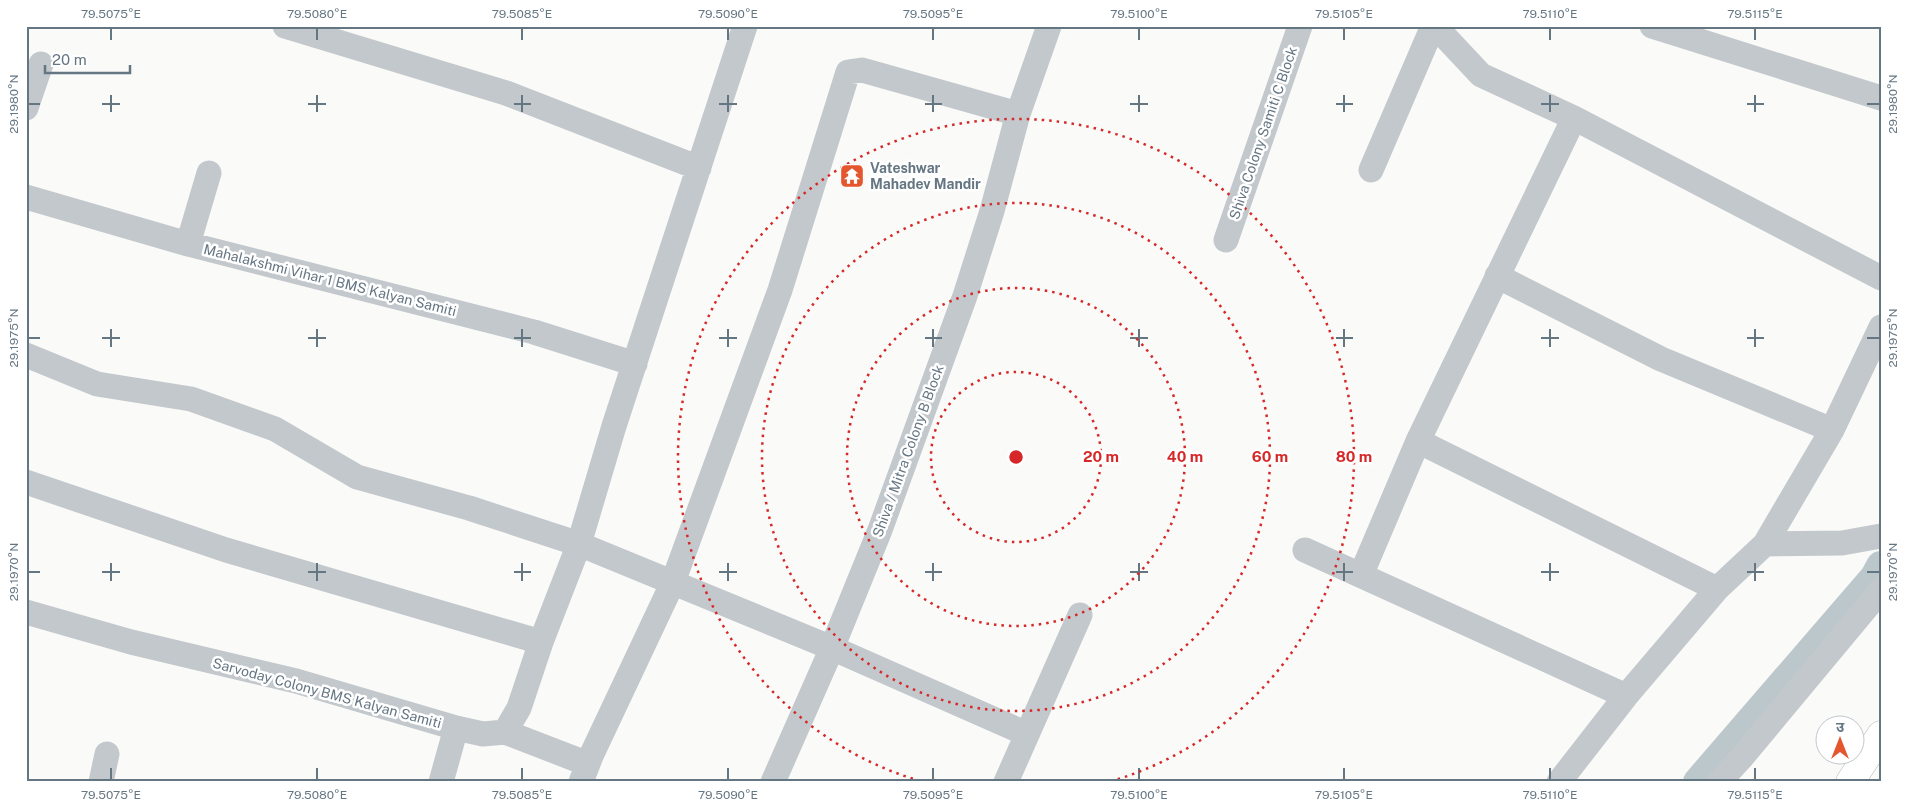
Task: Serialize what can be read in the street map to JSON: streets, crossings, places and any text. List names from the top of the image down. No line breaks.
{"streets":{"street":["Shiva Colony Samiti C Block","Mahalakshmi Vihar 1 BMS Kalyan Samiti","Shiva / Mitra Colony B Block","Sarvoday Colony BMS Kalyan Samiti"]},"places":{"temple":["Vateshwar Mahadev Mandir"]},"scale_bar":"20 m","north":"top","coordinates":["79.5075°E","79.5080°E","79.5085°E","79.5090°E","79.5095°E","79.5100°E","79.5105°E","79.5110°E","79.5115°E","29.1980°N","29.1975°N","29.1970°N"],"rings":["20 m","40 m","60 m","80 m"]}
